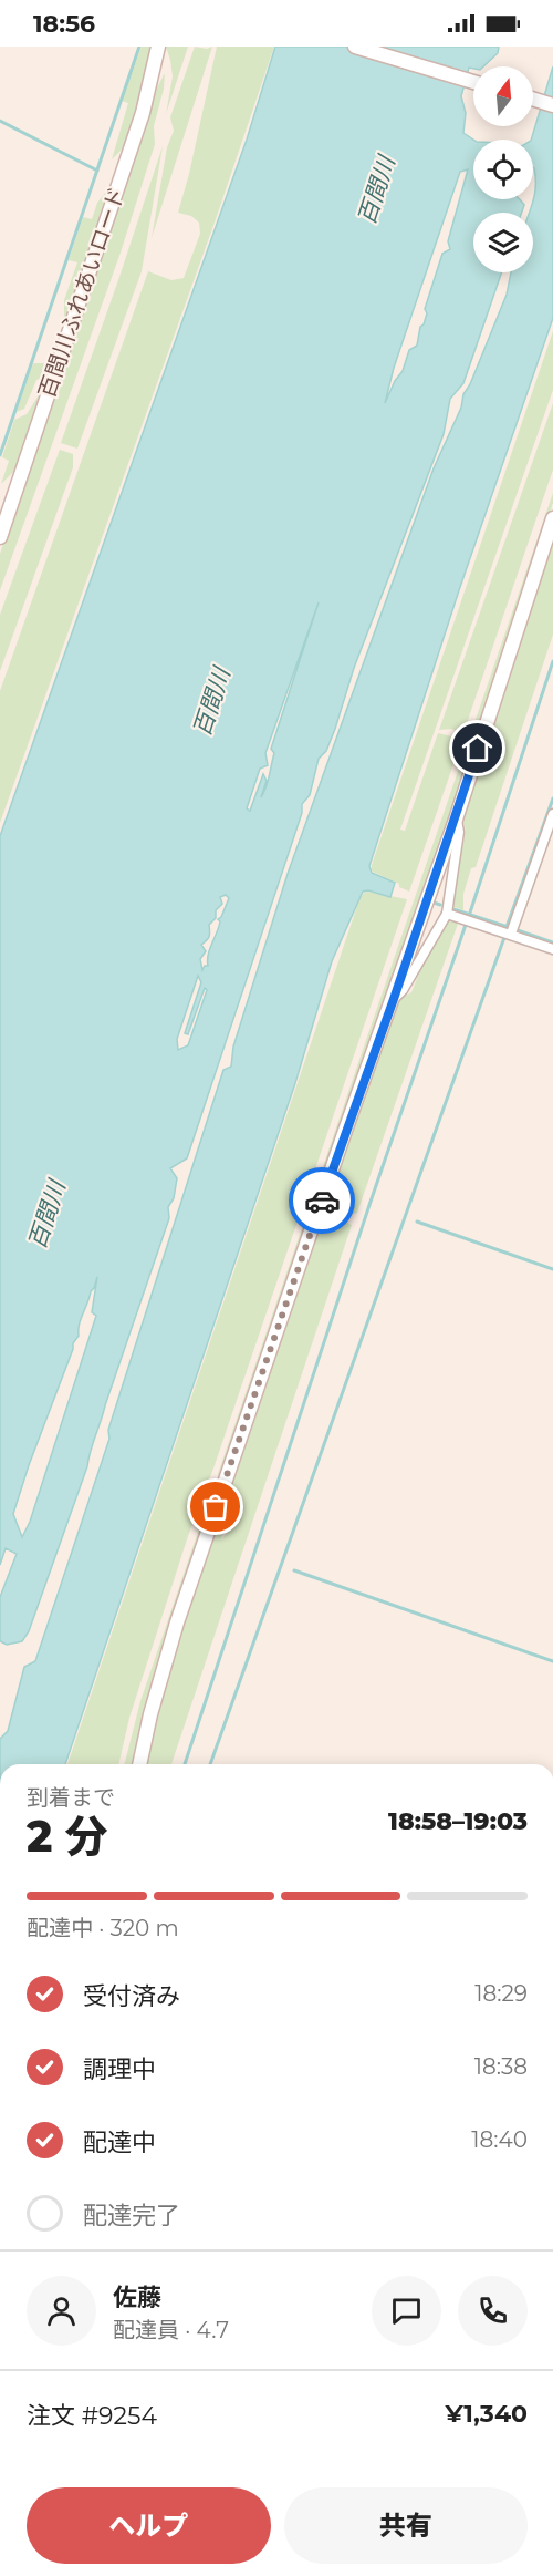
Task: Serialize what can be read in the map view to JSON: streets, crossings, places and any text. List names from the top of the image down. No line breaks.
{"streets":{"street":["百間川ふれあいロード"]},"water":["百間川"],"north":"top","page":{"status":"18:56","heading":["2 分","到着まで","18:58–19:03"],"panel":["佐藤","配達員 · 4.7","注文 #9254","¥1,340"],"bar":"配達中 · 320 m","list":[["受付済み","18:29"],["調理中","18:38"],["配達中","18:40"],"配達完了"],"buttons":["ヘルプ","共有"]}}
